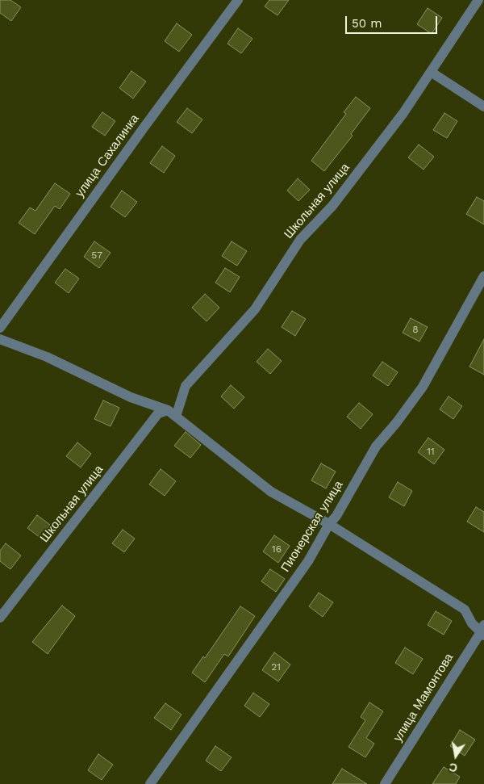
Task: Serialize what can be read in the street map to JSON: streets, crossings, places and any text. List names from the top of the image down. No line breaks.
{"streets":{"street":["улица Сахалинка","Школьная улица","Пионерская улица","улица Мамонтова"]},"house_numbers":["57","8","11","16","21"],"scale_bar":"50 m","north":"bottom"}
